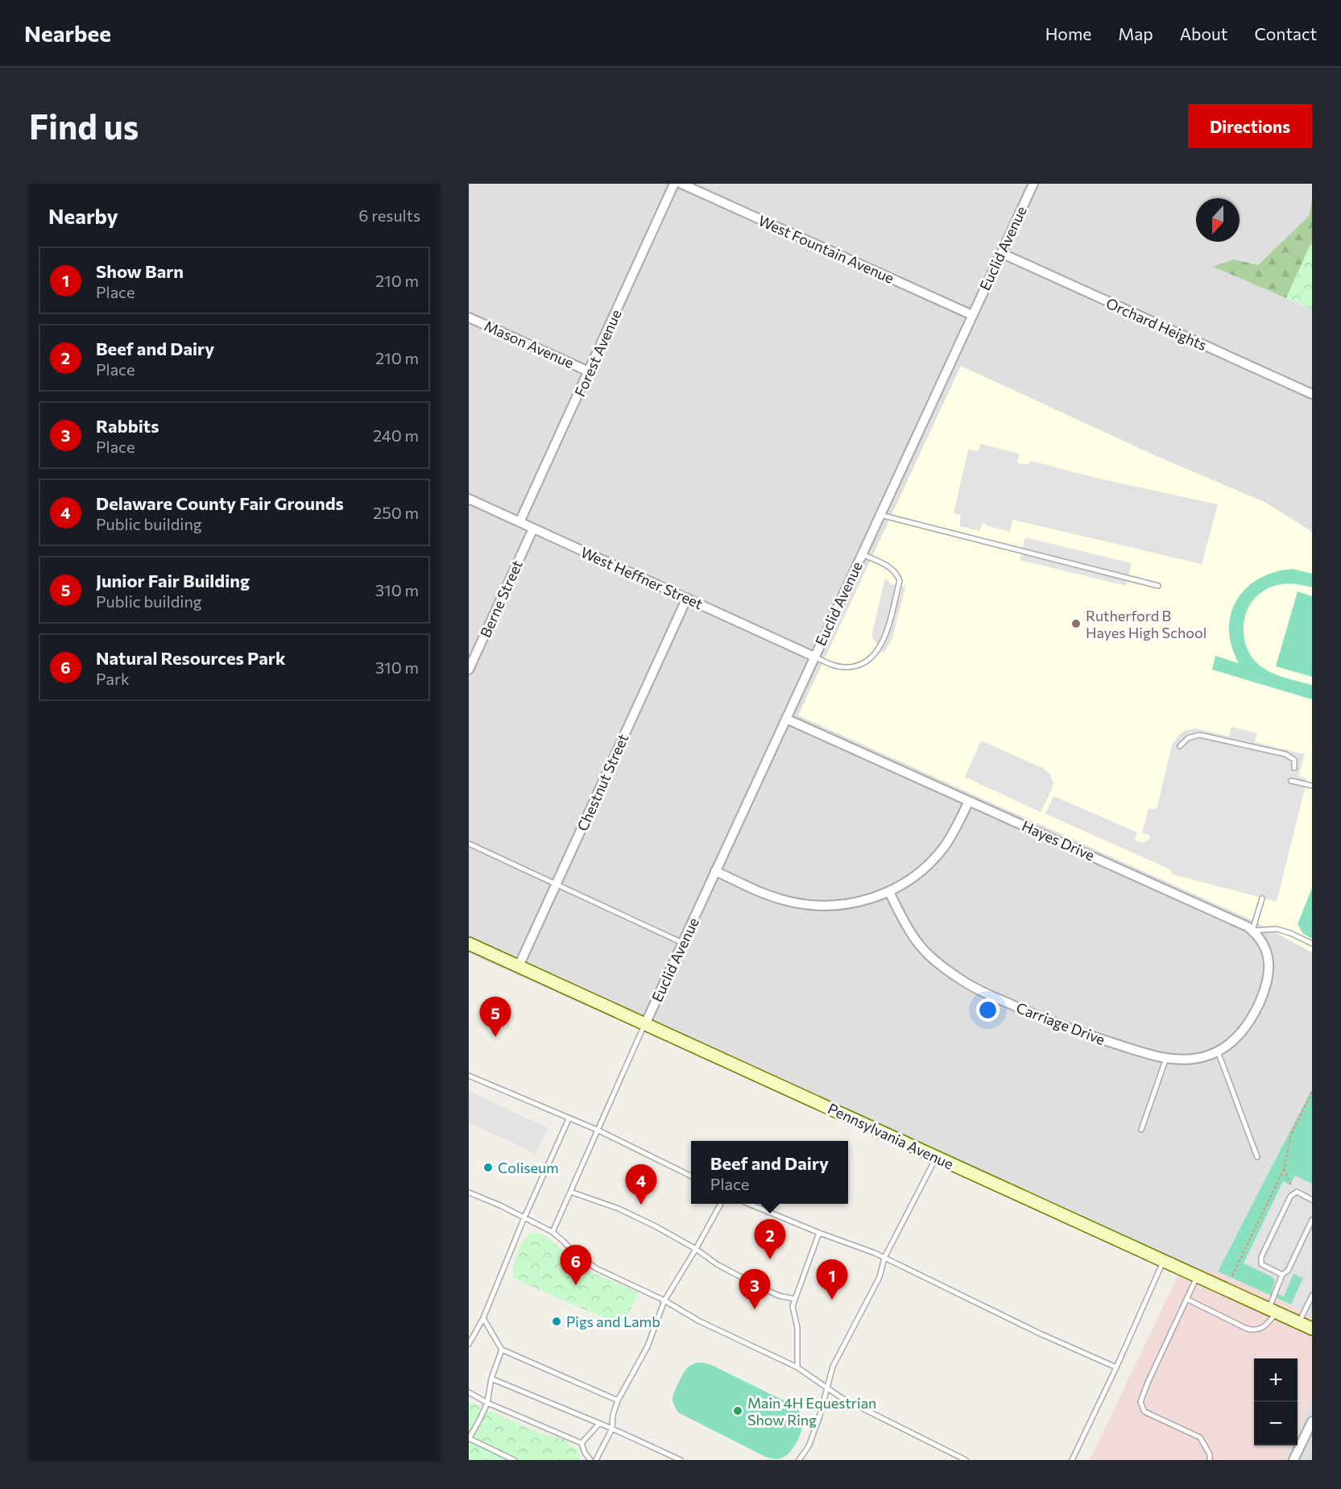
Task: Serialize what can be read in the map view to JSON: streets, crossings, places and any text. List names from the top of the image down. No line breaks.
{"streets":{"street":["Euclid Avenue","West Fountain Avenue","Orchard Heights","Mason Avenue","Forest Avenue","West Heffner Street","Berne Street","Chestnut Street","Hayes Drive","Carriage Drive","Pennsylvania Avenue"]},"crossings":[["Euclid Avenue","West Fountain Avenue"],["Euclid Avenue","Orchard Heights"],["Euclid Avenue","West Heffner Street"],["Euclid Avenue","Hayes Drive"],["Euclid Avenue","Pennsylvania Avenue"],["Mason Avenue","Forest Avenue"],["Forest Avenue","West Heffner Street"],["West Heffner Street","Berne Street"],["West Heffner Street","Chestnut Street"],["Chestnut Street","Pennsylvania Avenue"],["Hayes Drive","Carriage Drive"]],"places":["Rutherford B Hayes High School","Coliseum","Pigs and Lamb","Main 4H Equestrian Show Ring"],"north":"bottom","page":{"header":"Nearbee","nav":["Home","Map","About","Contact"],"buttons":"Directions","title":"Find us","heading":["Nearby","6 results"],"list":[{"mark":"1","name":"Show Barn","note":"Place","value":"210 m"},{"mark":"2","name":"Beef and Dairy","note":"Place","value":"210 m"},{"mark":"3","name":"Rabbits","note":"Place","value":"240 m"},{"mark":"4","name":"Delaware County Fair Grounds","note":"Public building","value":"250 m"},{"mark":"5","name":"Junior Fair Building","note":"Public building","value":"310 m"},{"mark":"6","name":"Natural Resources Park","note":"Park","value":"310 m"}],"pins":["5","4","2","6","1","3"],"popup":["Beef and Dairy","Place"],"map_buttons":["+","−"]}}
